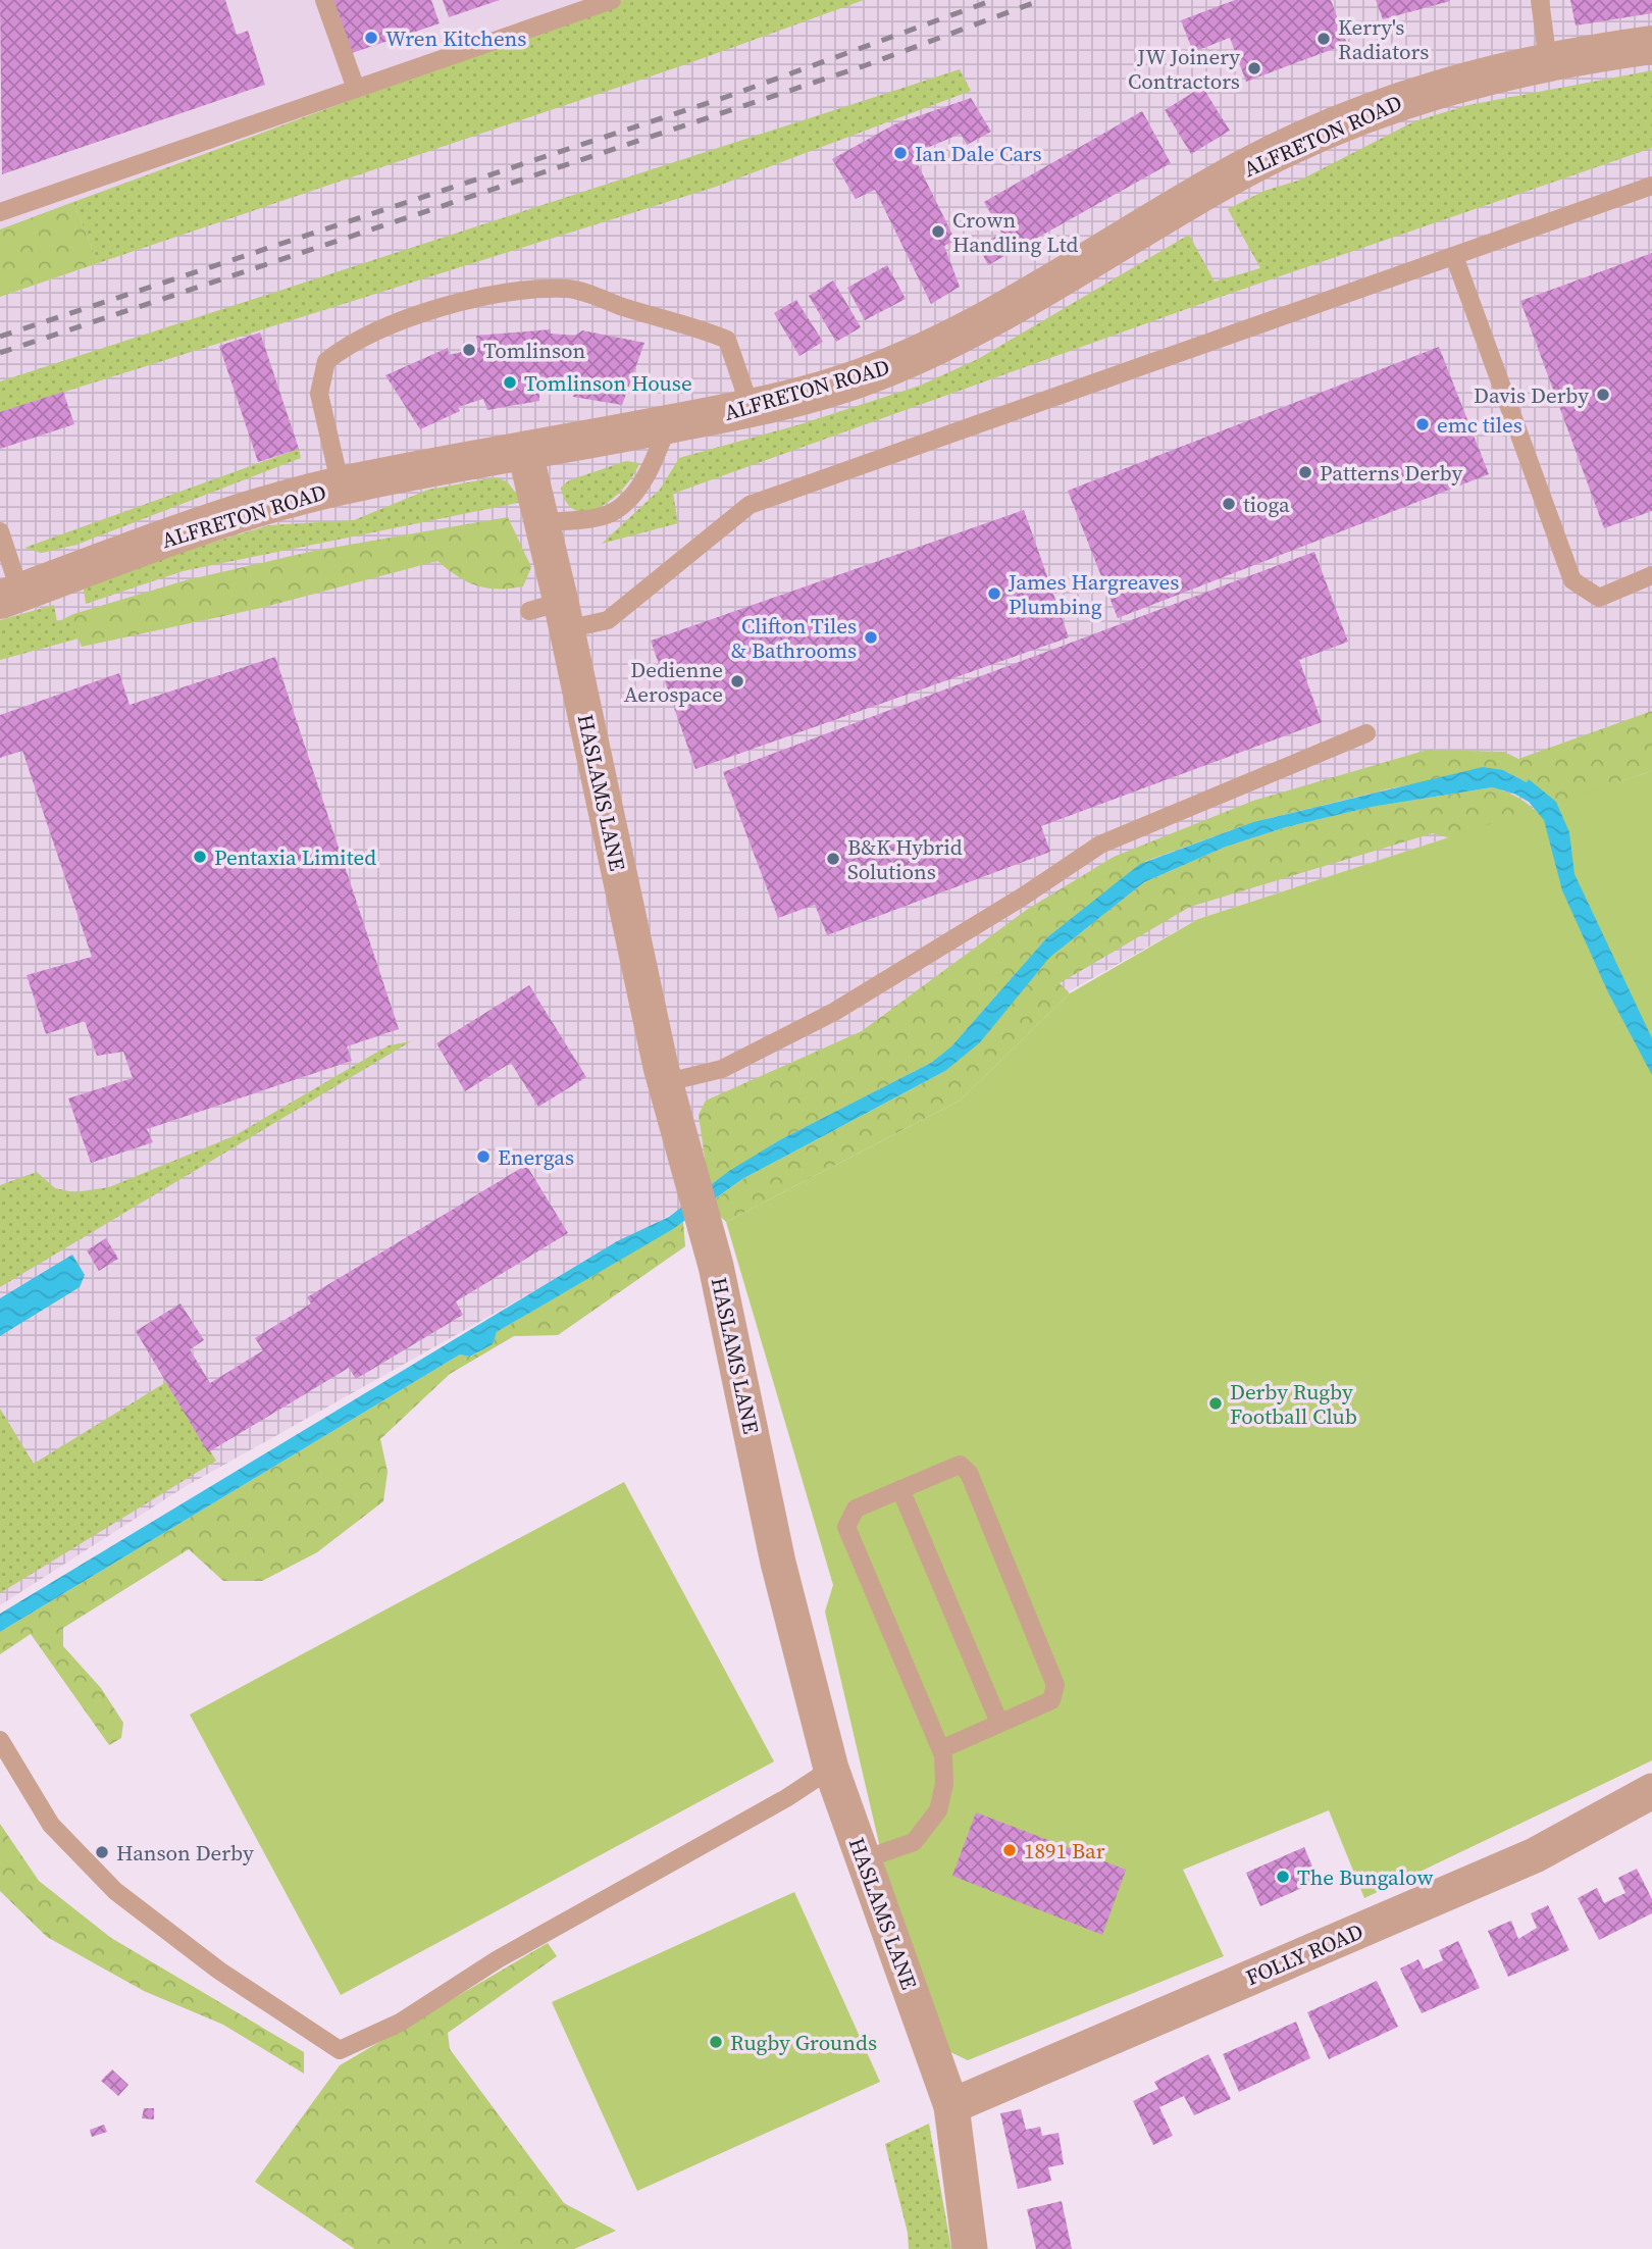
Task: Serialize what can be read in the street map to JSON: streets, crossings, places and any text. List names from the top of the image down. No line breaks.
{"streets":{"street":["ALFRETON ROAD","HASLAMS LANE","FOLLY ROAD"]},"crossings":[["ALFRETON ROAD","HASLAMS LANE"],["HASLAMS LANE","FOLLY ROAD"]],"places":["Wren Kitchens","Kerry's Radiators","JW Joinery Contractors","Ian Dale Cars","Crown Handling Ltd","Tomlinson","Tomlinson House","Davis Derby","emc tiles","Patterns Derby","tioga","James Hargreaves Plumbing","Clifton Tiles & Bathrooms","Dedienne Aerospace","Pentaxia Limited","B&K Hybrid Solutions","Energas","Derby Rugby Football Club","1891 Bar","Hanson Derby","The Bungalow","Rugby Grounds"]}
